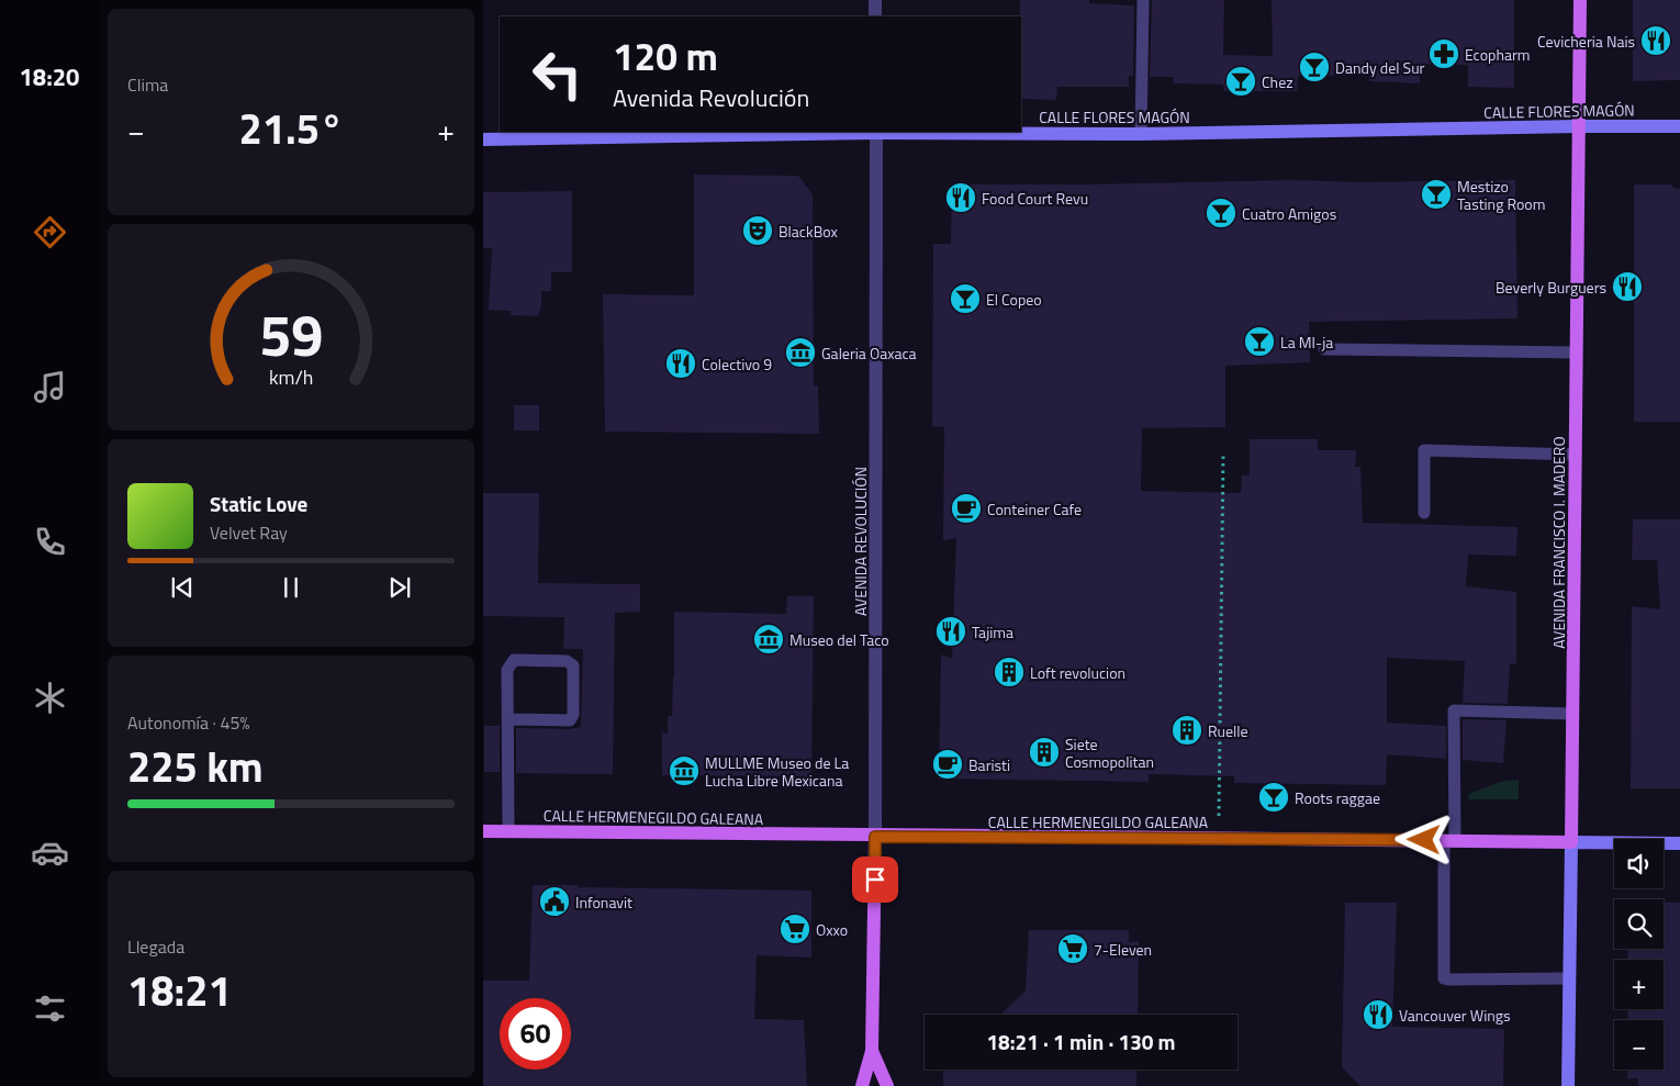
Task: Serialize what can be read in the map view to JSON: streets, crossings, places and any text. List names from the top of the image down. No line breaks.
{"streets":{"main road":["AVENIDA REVOLUCIÓN","AVENIDA FRANCISCO I. MADERO","CALLE HERMENEGILDO GALEANA"],"street":["CALLE FLORES MAGÓN"]},"crossings":[["CALLE FLORES MAGÓN","AVENIDA REVOLUCIÓN"],["CALLE FLORES MAGÓN","AVENIDA FRANCISCO I. MADERO"],["AVENIDA REVOLUCIÓN","CALLE HERMENEGILDO GALEANA"],["AVENIDA FRANCISCO I. MADERO","CALLE HERMENEGILDO GALEANA"]],"places":{"restaurant":["Cevicheria Nais","Food Court Revu","Beverly Burguers","Colectivo 9","Tajima","Vancouver Wings"],"pharmacy":["Ecopharm"],"bar":["Dandy del Sur","Chez","Mestizo Tasting Room","Cuatro Amigos","El Copeo","La MI-ja","Roots raggae"],"theatre":["BlackBox"],"museum":["Galeria Oaxaca","Museo del Taco","MULLME Museo de La Lucha Libre Mexicana"],"cafe":["Conteiner Cafe","Baristi"],"building":["Loft revolucion","Ruelle","Siete Cosmopolitan"],"public building":["Infonavit"],"supermarket":["Oxxo","7-Eleven"]},"page":{"tabs":"18:20","tile":["Clima",["Autonomía · 45%","225 km"],["Llegada","18:21"]],"turn":["120 m","Avenida Revolución"],"heat":["−","21.5°","+"],"song":["Static Love","Velvet Ray"],"map_buttons":["+","−"],"limit":"60","trip":"18:21 · 1 min · 130 m","gauge":["59","km/h"]}}
